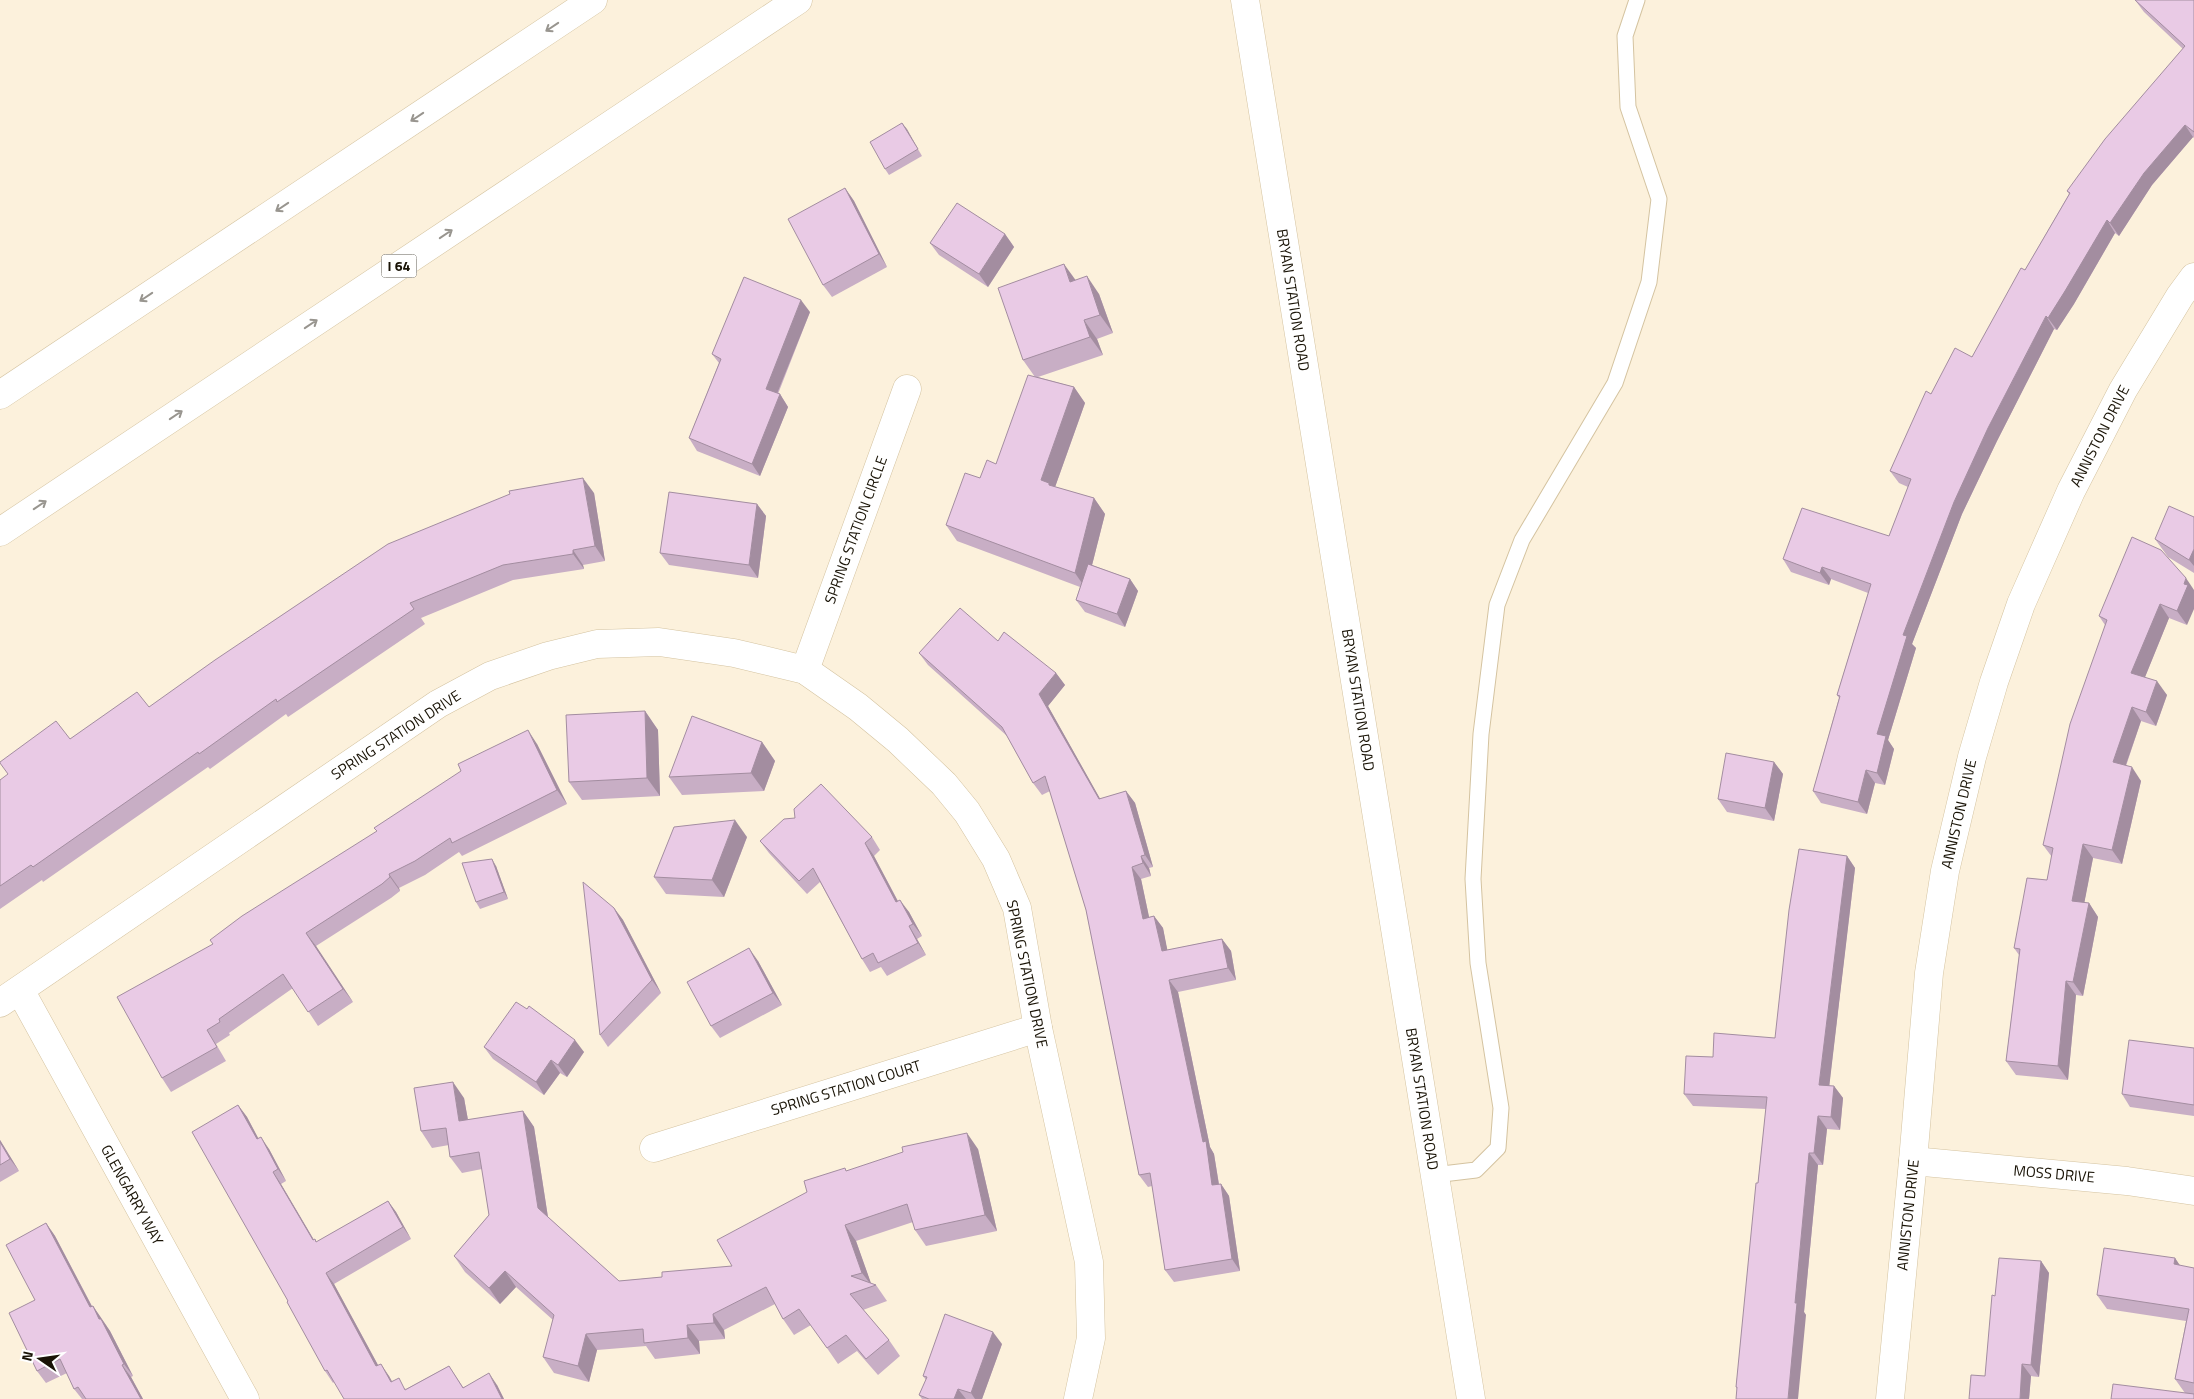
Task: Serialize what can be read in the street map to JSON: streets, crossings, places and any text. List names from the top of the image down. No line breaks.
{"streets":{"main road":["I 64","BRYAN STATION ROAD","ANNISTON DRIVE","SPRING STATION CIRCLE","SPRING STATION DRIVE","SPRING STATION COURT","MOSS DRIVE","GLENGARRY WAY"]},"crossings":[["ANNISTON DRIVE","MOSS DRIVE"],["SPRING STATION CIRCLE","SPRING STATION DRIVE"],["SPRING STATION DRIVE","SPRING STATION COURT"],["SPRING STATION DRIVE","GLENGARRY WAY"]],"north":"left"}
